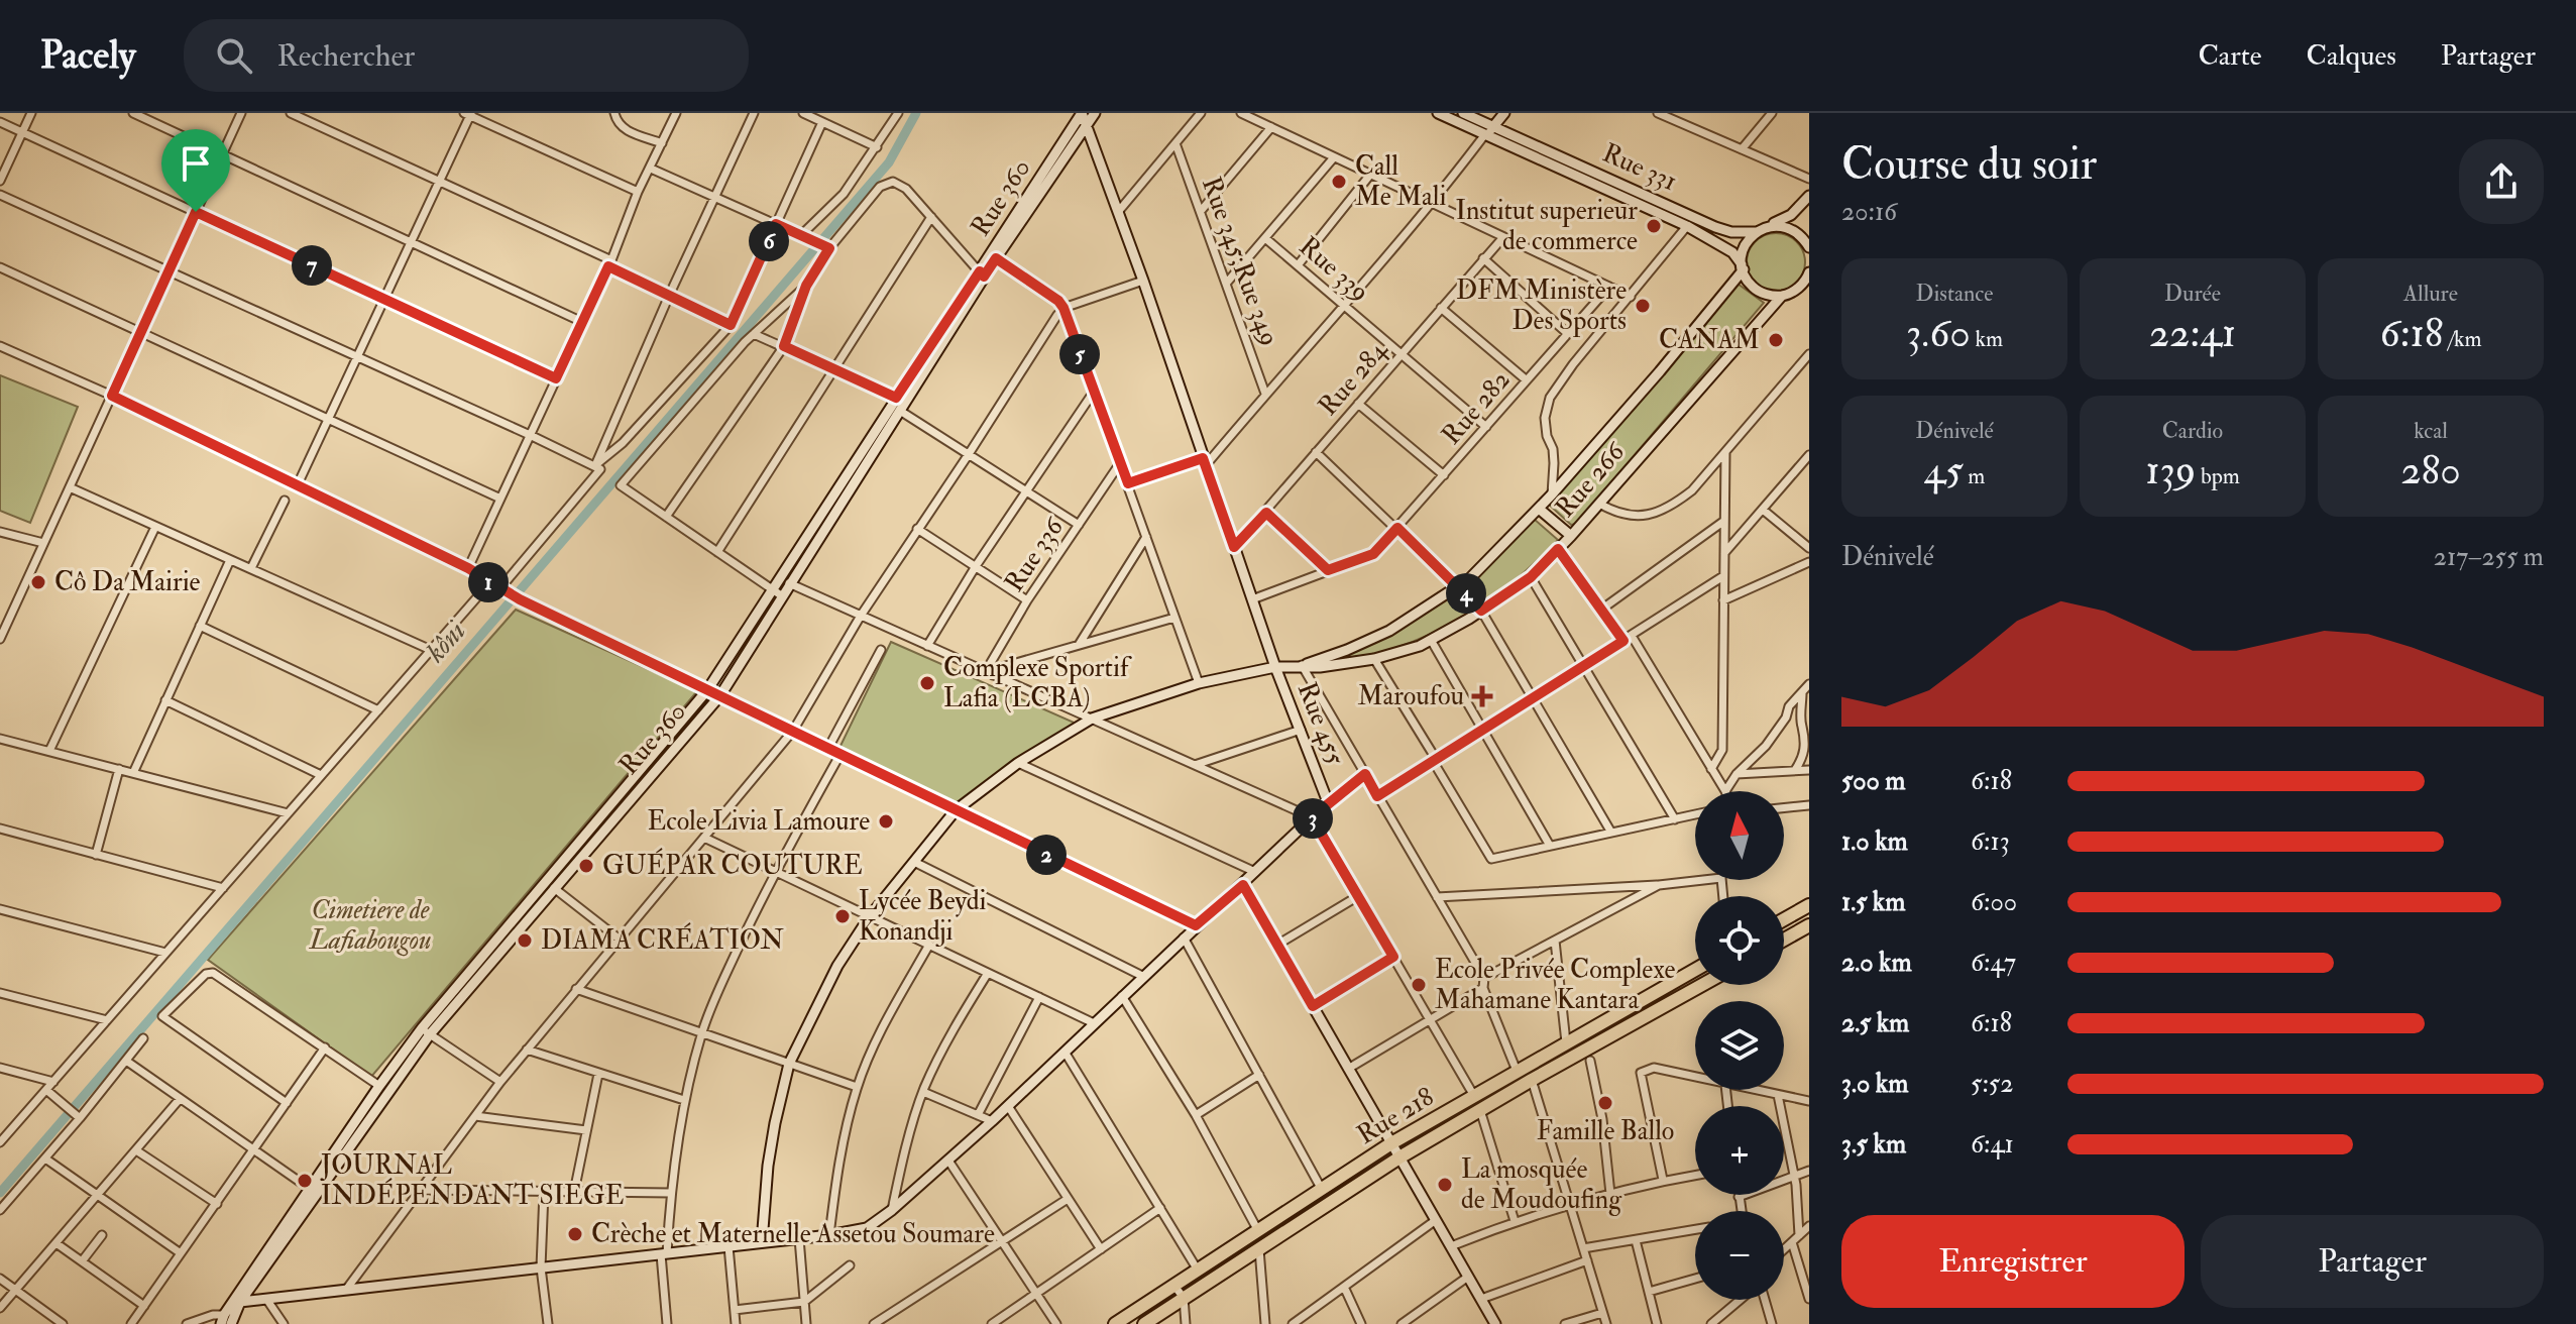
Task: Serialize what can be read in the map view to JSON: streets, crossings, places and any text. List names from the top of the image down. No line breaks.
{"streets":{"highway":["Rue 218"],"street":["Rue 331","Rue 360","Rue 345;Rue 349","Rue 339","Rue 284","Rue 282","Rue 266","Rue 336","Rue 455"]},"crossings":[["Rue 331","Rue 266"],["Rue 360","Rue 455"],["Rue 339","Rue 284"],["Rue 339","Rue 282"],["Rue 284","Rue 455"],["Rue 266","Rue 455"]],"water":["kôni"],"parks":["Cimetiere de Lafiabougou"],"places":{"other":["Call Me Mali","Institut superieur de commerce","DFM Ministère Des Sports","CANAM","Cô Da Mairie","Complexe Sportif Lafia (LCBA)","Ecole Livia Lamoure","GUÉPAR COUTURE","Lycée Beydi Konandji","DIAMA CRÉATION","Ecole Privée Complexe Mahamane Kantara","Famille Ballo","JOURNAL INDÉPENDANT SIEGE","La mosquée de Moudoufing","Crèche et Maternelle Assetou Soumare"],"health":["Maroufou"]},"north":"top","page":{"header":"Pacely","search":"Rechercher","nav":["Carte","Calques","Partager"],"heading":["Course du soir","20:16"],"pins":["6","7","5","1","4","3","2"],"stats":[["Distance","3.60 km"],["Durée","22:41"],["Allure","6:18 /km"],["Dénivelé","45 m"],["Cardio","139 bpm"],["kcal","280"]],"chart":["Dénivelé","217–255 m"],"list":[{"name":"500 m","note":"6:18"},{"name":"1.0 km","note":"6:13"},{"name":"1.5 km","note":"6:00"},{"name":"2.0 km","note":"6:47"},{"name":"2.5 km","note":"6:18"},{"name":"3.0 km","note":"5:52"},{"name":"3.5 km","note":"6:41"}],"map_buttons":["+","−"],"buttons":["Enregistrer","Partager"]}}
